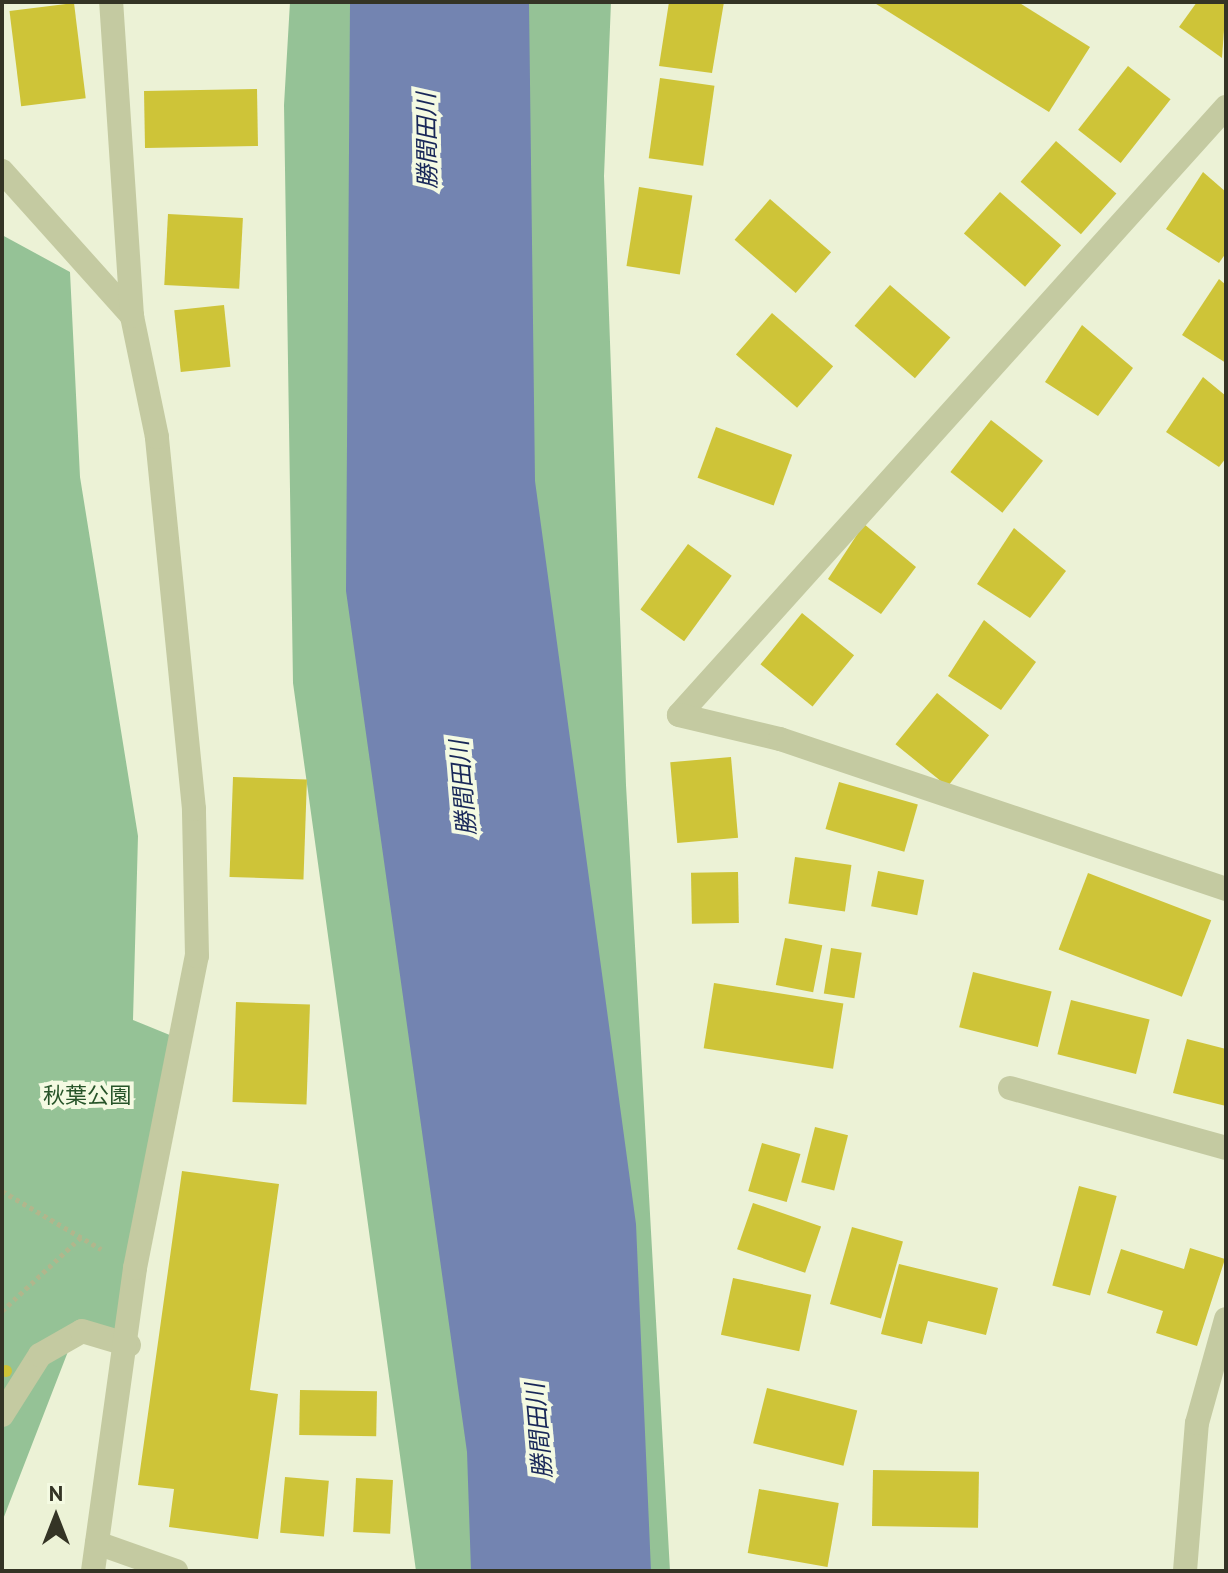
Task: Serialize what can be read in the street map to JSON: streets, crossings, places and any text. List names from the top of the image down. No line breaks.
{"water":["勝間田川"],"parks":["秋葉公園"],"north":"top"}
